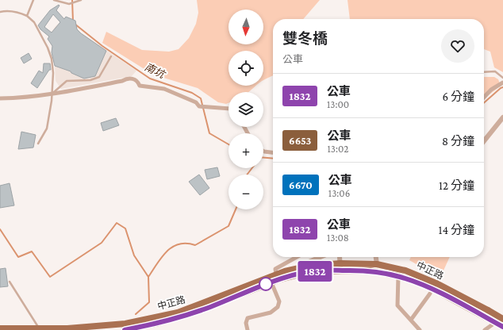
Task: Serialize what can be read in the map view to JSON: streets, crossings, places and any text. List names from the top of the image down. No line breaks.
{"streets":{"main road":["中正路"]},"water":["南坑"],"lines":["bus line 1832"],"north":"bottom","page":{"on_map":"1832","map_buttons":["+","−"],"heading":["雙冬橋","公車"],"list":[{"mark":"1832","name":"公車","note":"13:00","value":"6 分鐘"},{"mark":"6653","name":"公車","note":"13:02","value":"8 分鐘"},{"mark":"6670","name":"公車","note":"13:06","value":"12 分鐘"},{"mark":"1832","name":"公車","note":"13:08","value":"14 分鐘"}]}}
